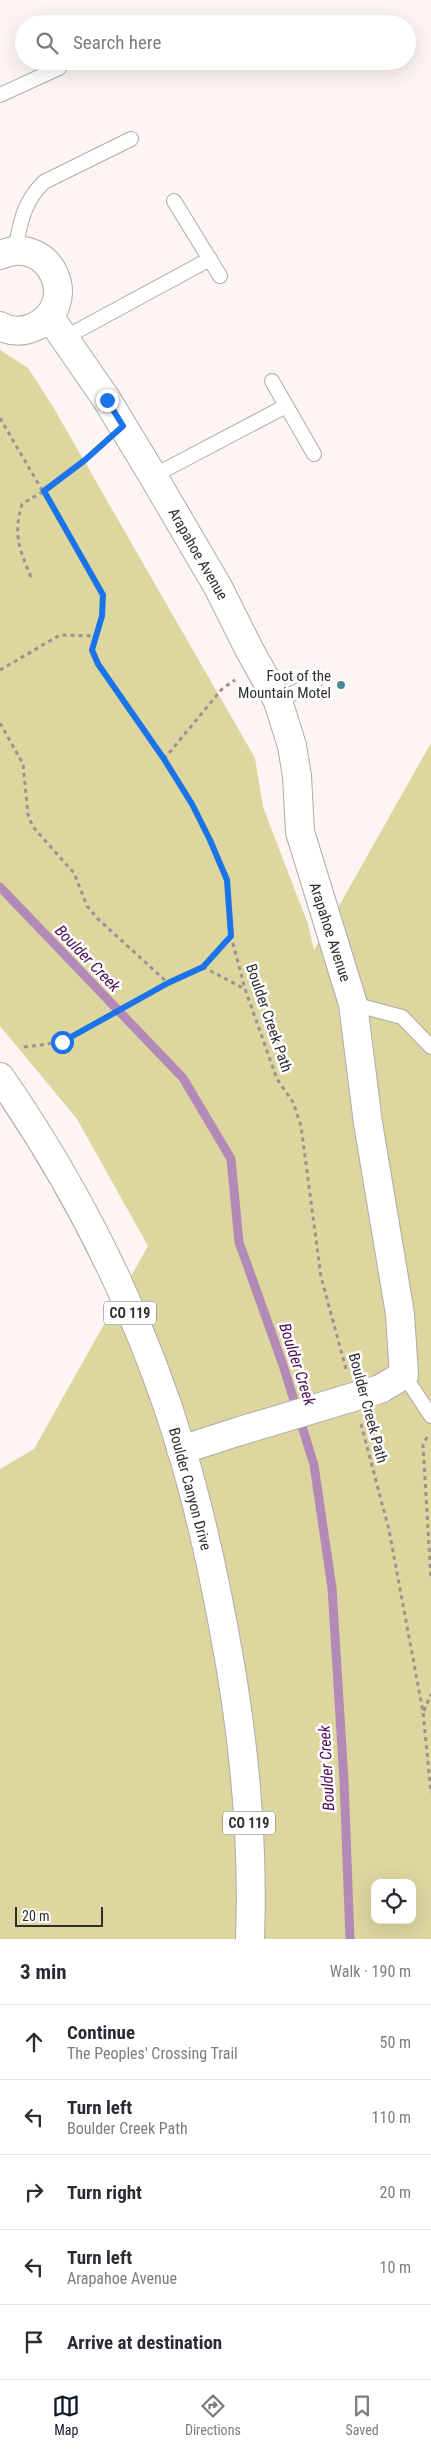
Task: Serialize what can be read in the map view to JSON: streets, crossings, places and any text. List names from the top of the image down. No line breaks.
{"streets":{"street":["Arapahoe Avenue","CO 119","Boulder Canyon Drive"],"path":["Boulder Creek Path"]},"water":["Boulder Creek"],"places":["Foot of the Mountain Motel"],"scale_bar":"20 m","page":{"search":"Search here","scale":"20 m","heading":["3 min","Walk · 190 m"],"list":[["Continue","The Peoples' Crossing Trail","50 m"],["Turn left","Boulder Creek Path","110 m"],["Turn right","20 m"],["Turn left","Arapahoe Avenue","10 m"],"Arrive at destination"],"nav":["Map","Directions","Saved"]}}
